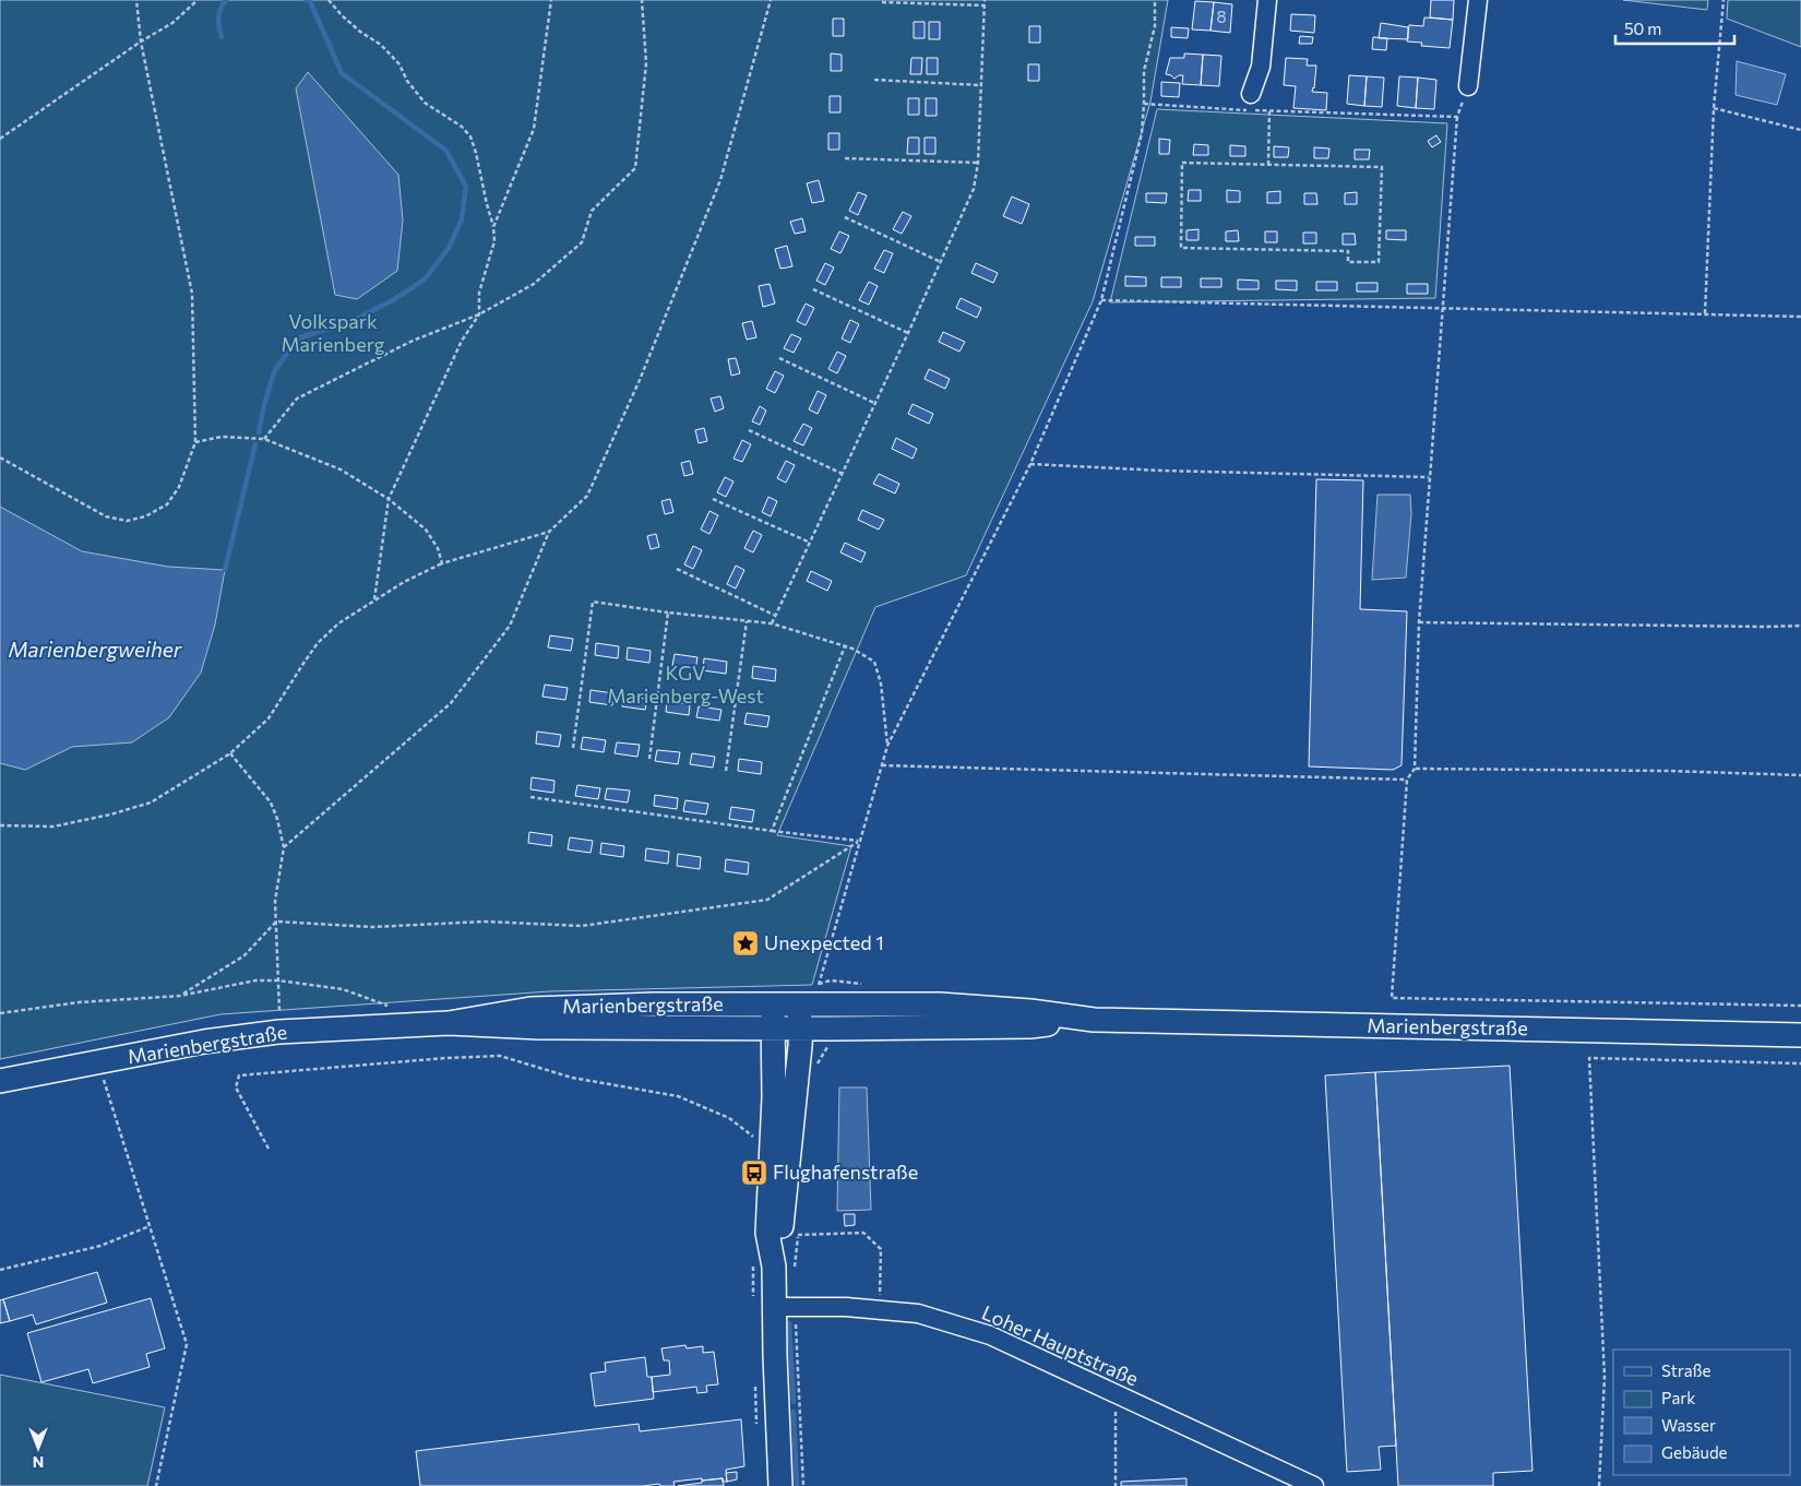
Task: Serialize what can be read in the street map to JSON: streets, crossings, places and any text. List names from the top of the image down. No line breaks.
{"streets":{"main road":["Marienbergstraße"],"street":["Loher Hauptstraße"]},"water":["Marienbergweiher"],"parks":["Volkspark Marienberg","KGV Marienberg-West"],"places":{"place":["Unexpected 1"],"bus stop":["Flughafenstraße"]},"house_numbers":["8"],"legend":["Straße","Park","Wasser","Gebäude"],"scale_bar":"50 m","north":"bottom"}
